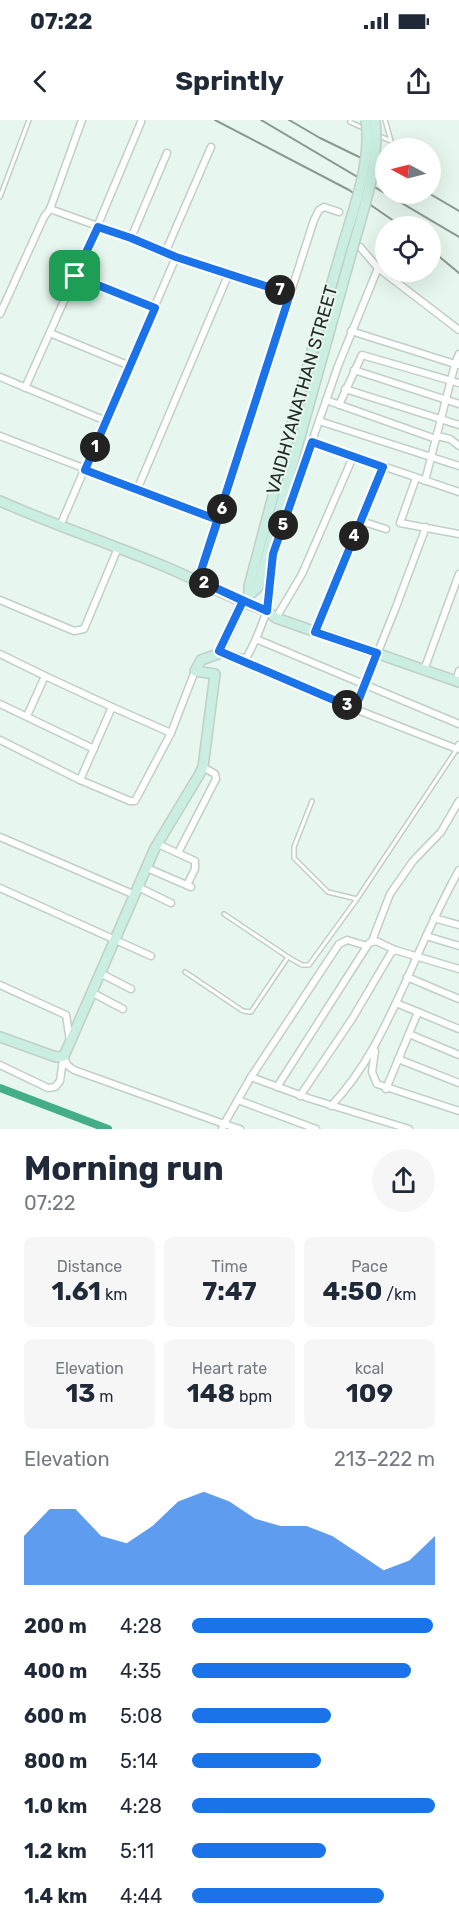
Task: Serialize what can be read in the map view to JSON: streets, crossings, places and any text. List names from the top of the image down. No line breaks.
{"streets":{"main road":["VAIDHYANATHAN STREET"]},"north":"left","page":{"status":"07:22","header":"Sprintly","pins":["7","1","6","5","4","2","3"],"heading":["Morning run","07:22"],"stats":[["Distance","1.61 km"],["Time","7:47"],["Pace","4:50 /km"],["Elevation","13 m"],["Heart rate","148 bpm"],["kcal","109"]],"chart":["Elevation","213–222 m"],"list":[{"name":"200 m","note":"4:28"},{"name":"400 m","note":"4:35"},{"name":"600 m","note":"5:08"},{"name":"800 m","note":"5:14"},{"name":"1.0 km","note":"4:28"},{"name":"1.2 km","note":"5:11"},{"name":"1.4 km","note":"4:44"}]}}
